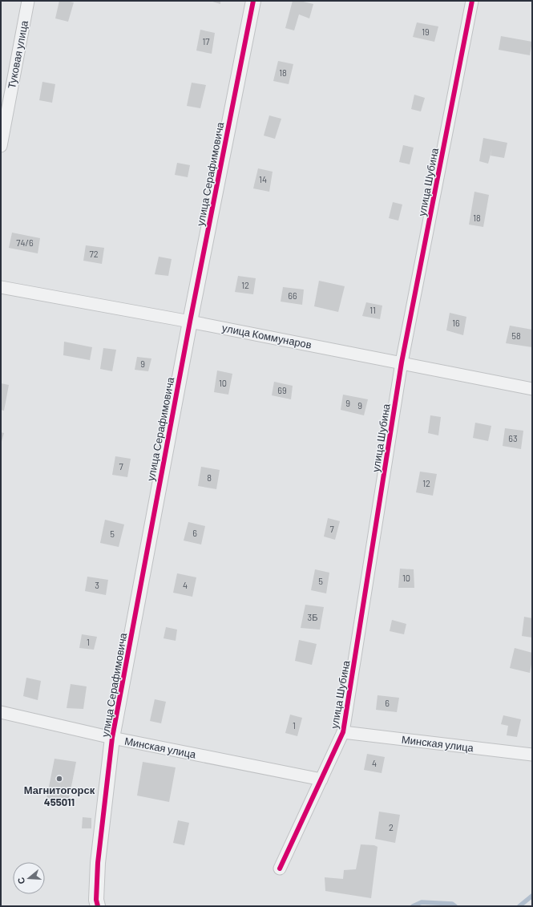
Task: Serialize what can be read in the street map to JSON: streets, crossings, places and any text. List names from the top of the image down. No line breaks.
{"streets":{"street":["Туковая улица","улица Серафимовича","улица Шубина","улица Коммунаров","Минская улица"]},"crossings":[["улица Серафимовича","улица Коммунаров"],["улица Серафимовича","Минская улица"],["улица Шубина","улица Коммунаров"],["улица Шубина","Минская улица"]],"places":["Магнитогорск 455011"],"house_numbers":["19","17","18","14","18","74/6","72","12","66","11","16","58","9","10","69","9","9","63","7","8","12","7","6","5","10","5","3","4","3Б","1","6","1","4","2"],"north":"left"}
